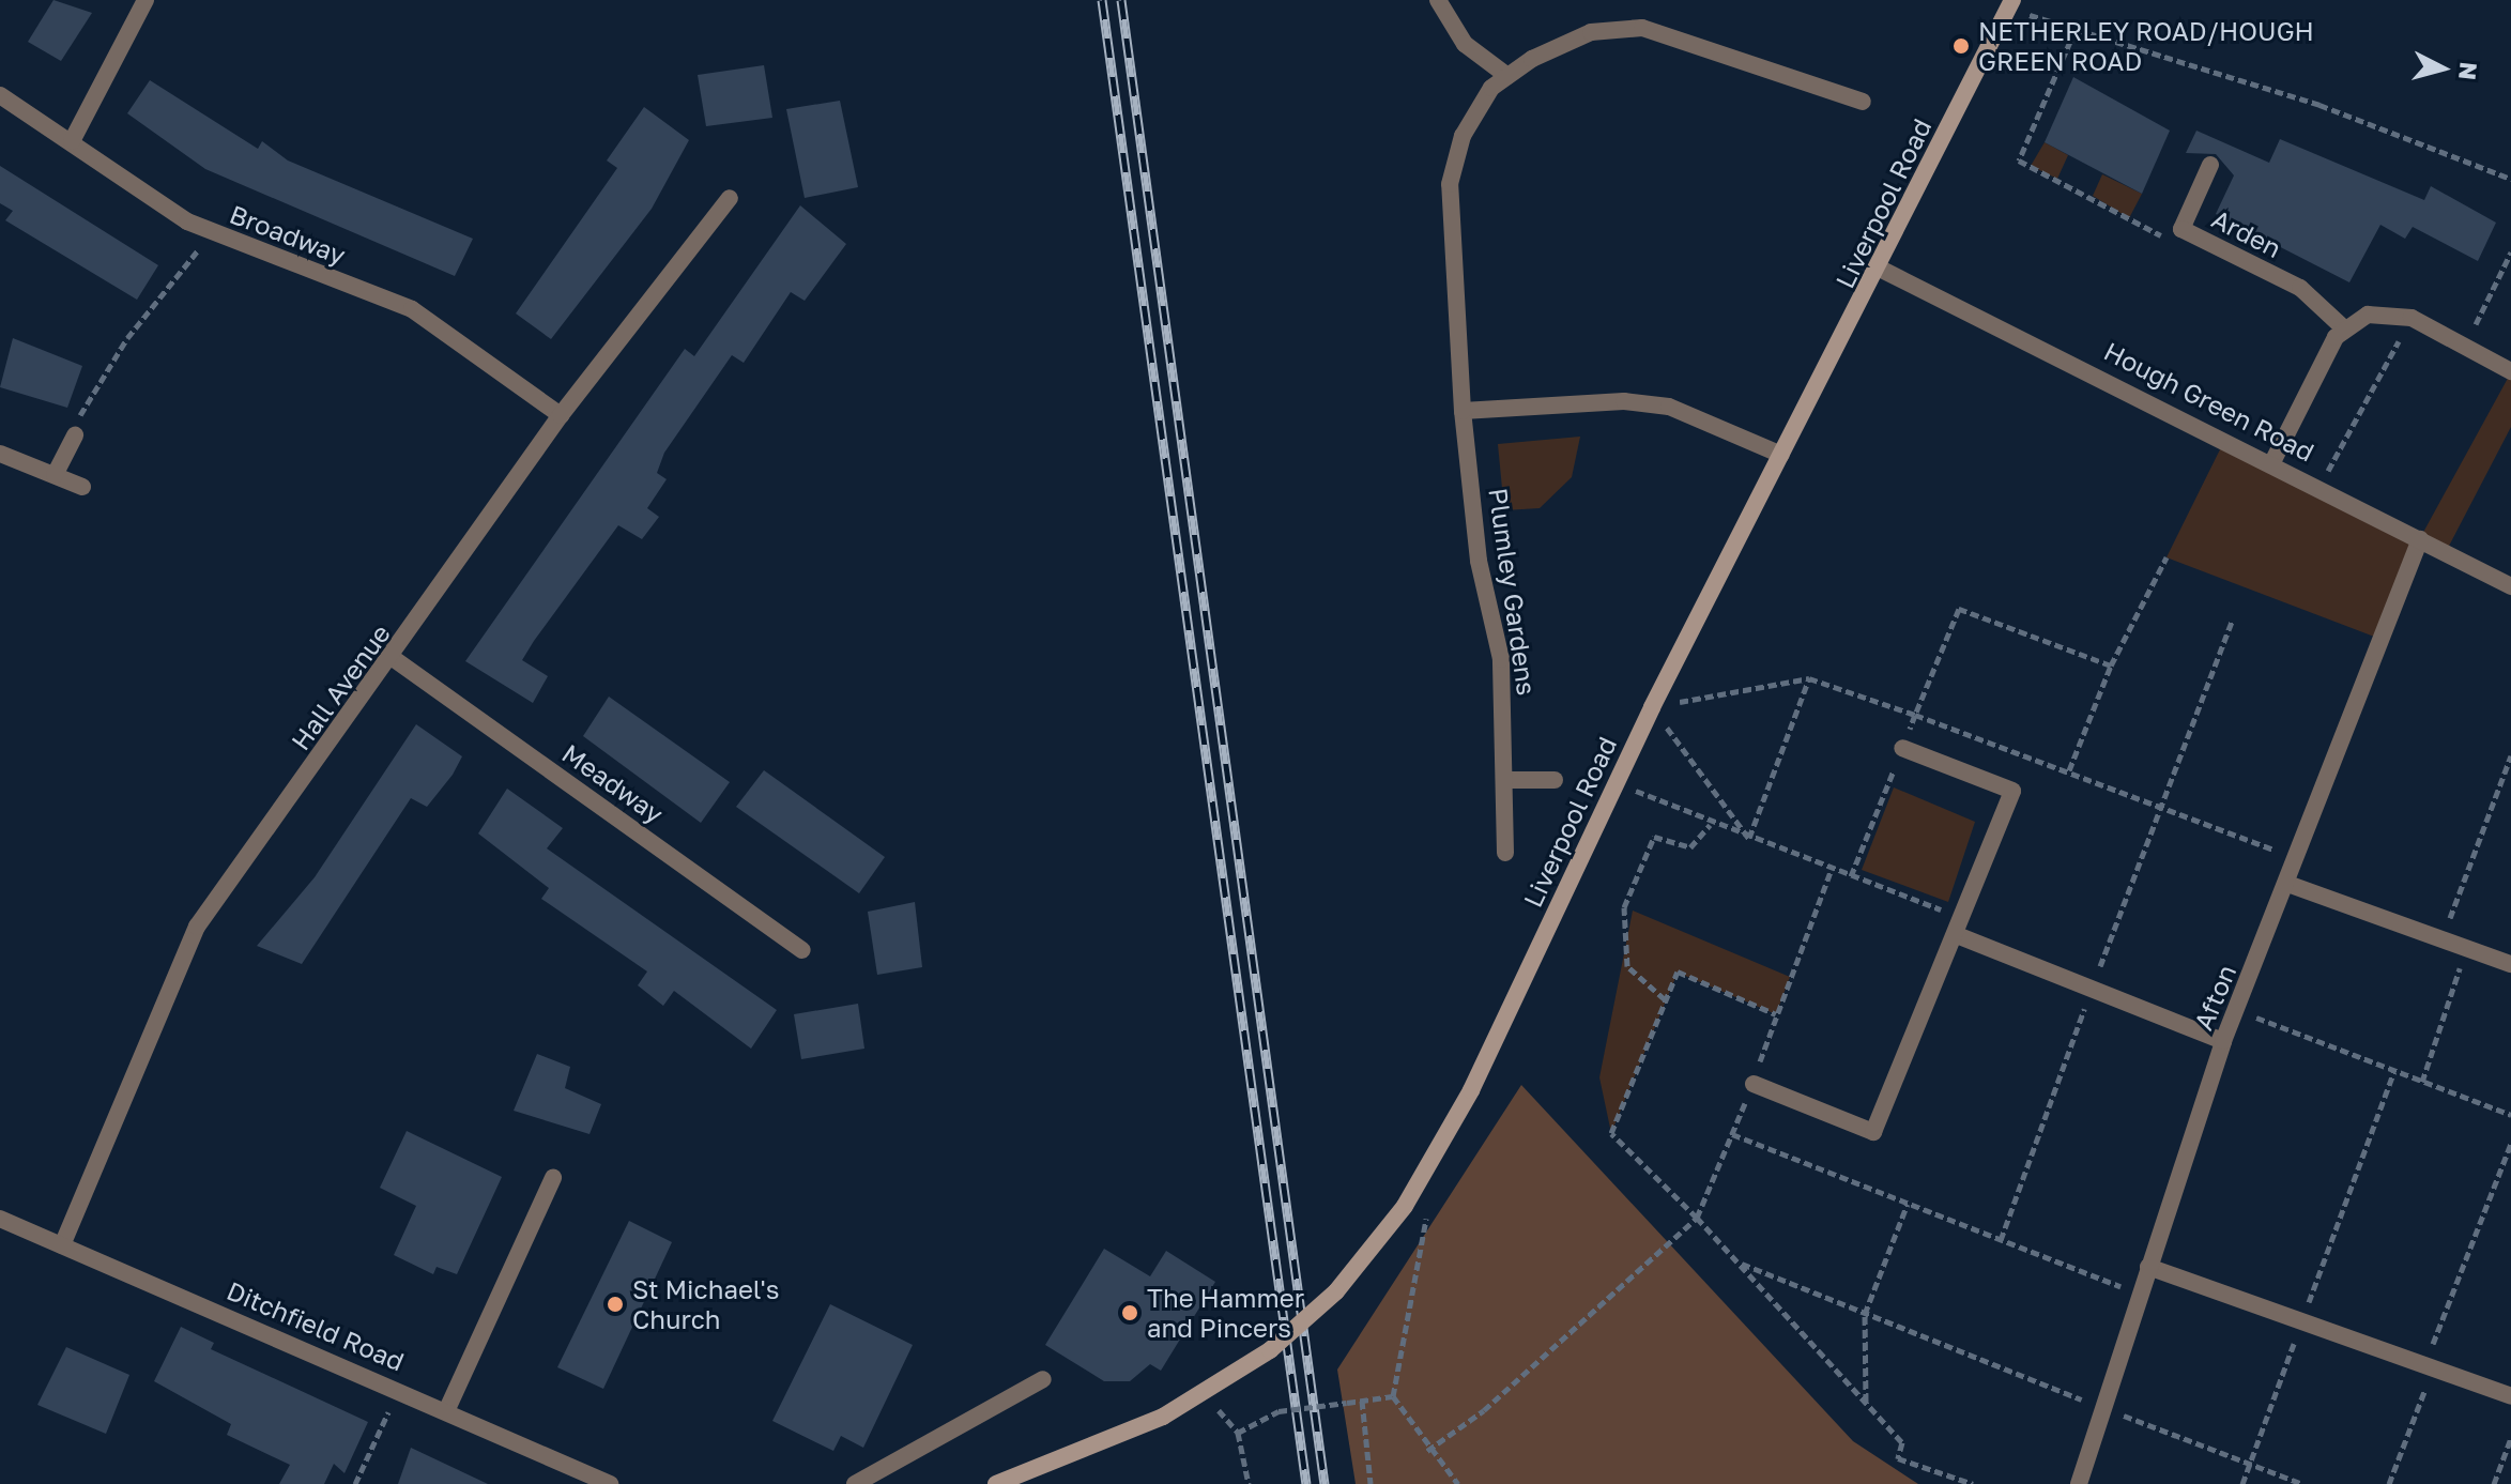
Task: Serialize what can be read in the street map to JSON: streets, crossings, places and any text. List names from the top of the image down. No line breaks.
{"streets":{"main road":["Liverpool Road"],"street":["Arden","Broadway","Hough Green Road","Plumley Gardens","Hall Avenue","Meadway","Afton","Ditchfield Road"]},"crossings":[["Liverpool Road","Hough Green Road"],["Broadway","Hall Avenue"],["Hough Green Road","Afton"],["Hall Avenue","Meadway"],["Hall Avenue","Ditchfield Road"]],"places":["NETHERLEY ROAD/HOUGH GREEN ROAD","St Michael's Church","The Hammer and Pincers"],"north":"right"}
